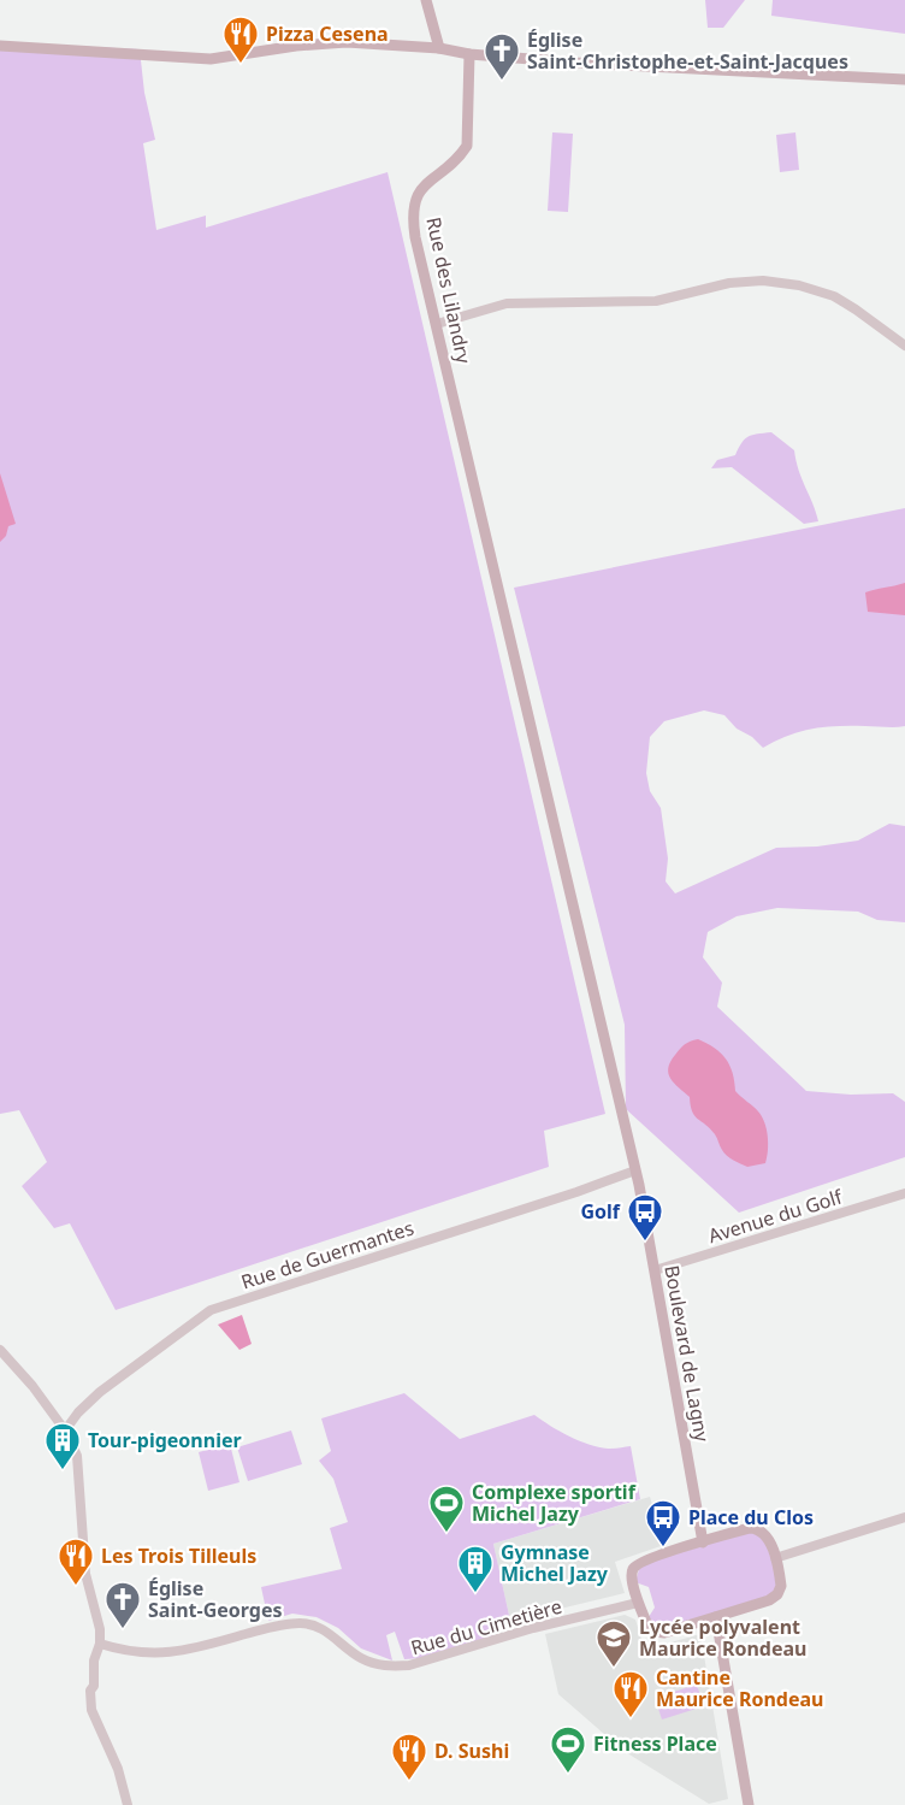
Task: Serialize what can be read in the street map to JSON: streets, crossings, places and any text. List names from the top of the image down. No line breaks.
{"streets":{"main road":["Rue des Lilandry","Boulevard de Lagny"],"street":["Avenue du Golf","Rue de Guermantes","Rue du Cimetière"]},"crossings":[["Rue des Lilandry","Rue de Guermantes"],["Rue des Lilandry","Boulevard de Lagny"],["Avenue du Golf","Boulevard de Lagny"],["Rue de Guermantes","Boulevard de Lagny"]],"places":{"restaurant":["Pizza Cesena","Les Trois Tilleuls","Cantine Maurice Rondeau","D. Sushi"],"church":["Église Saint-Christophe-et-Saint-Jacques","Église Saint-Georges"],"bus stop":["Golf","Place du Clos"],"building":["Tour-pigeonnier","Gymnase Michel Jazy"],"sports":["Complexe sportif Michel Jazy","Fitness Place"],"school or university":["Lycée polyvalent Maurice Rondeau"]}}
